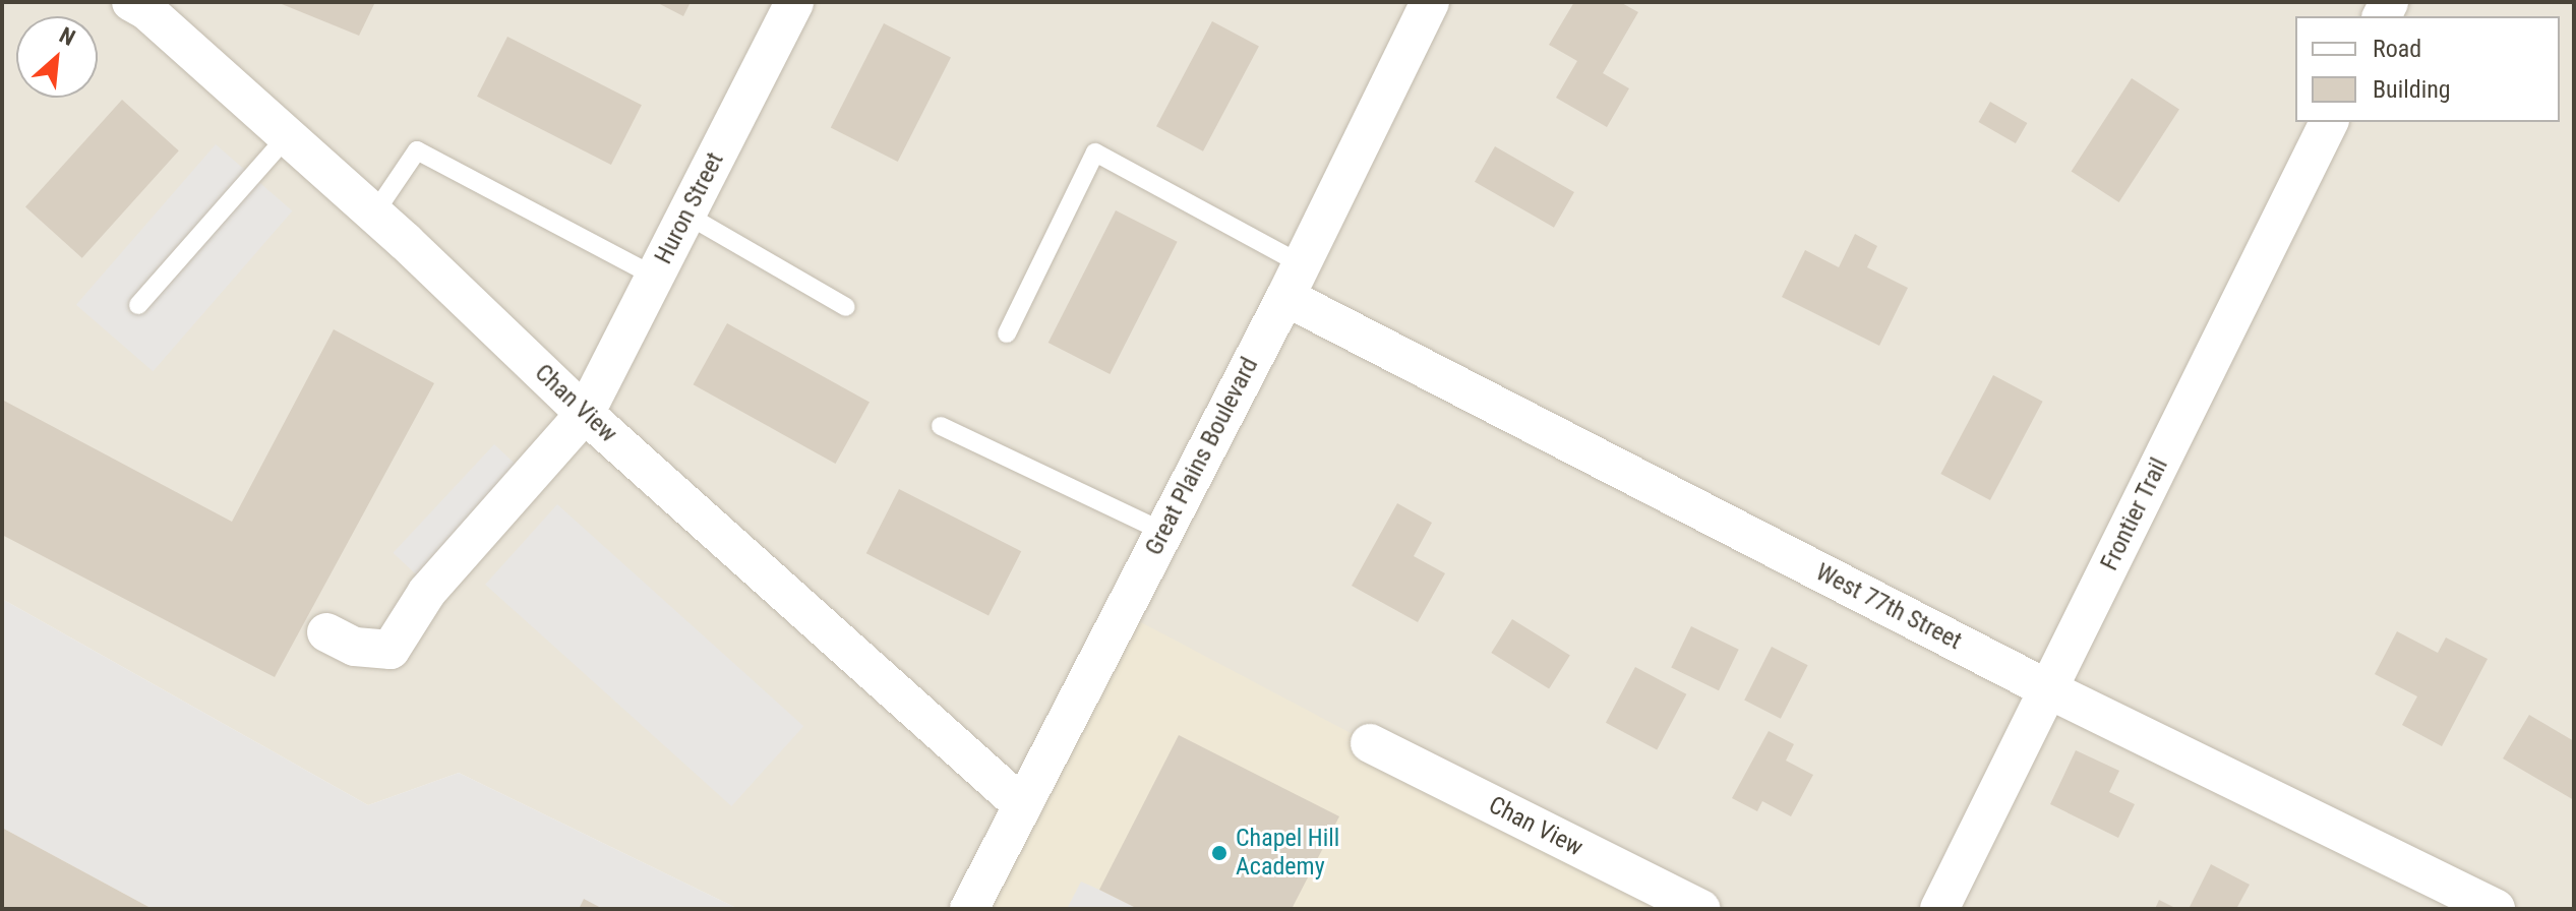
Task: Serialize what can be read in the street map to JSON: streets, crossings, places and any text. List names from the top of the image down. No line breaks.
{"streets":{"street":["Huron Street","Chan View","Great Plains Boulevard","Frontier Trail","West 77th Street"]},"crossings":[["Huron Street","Chan View"],["Chan View","Great Plains Boulevard"],["Great Plains Boulevard","West 77th Street"],["Frontier Trail","West 77th Street"]],"places":["Chapel Hill Academy"],"legend":["Road","Building"],"north":"top right"}
